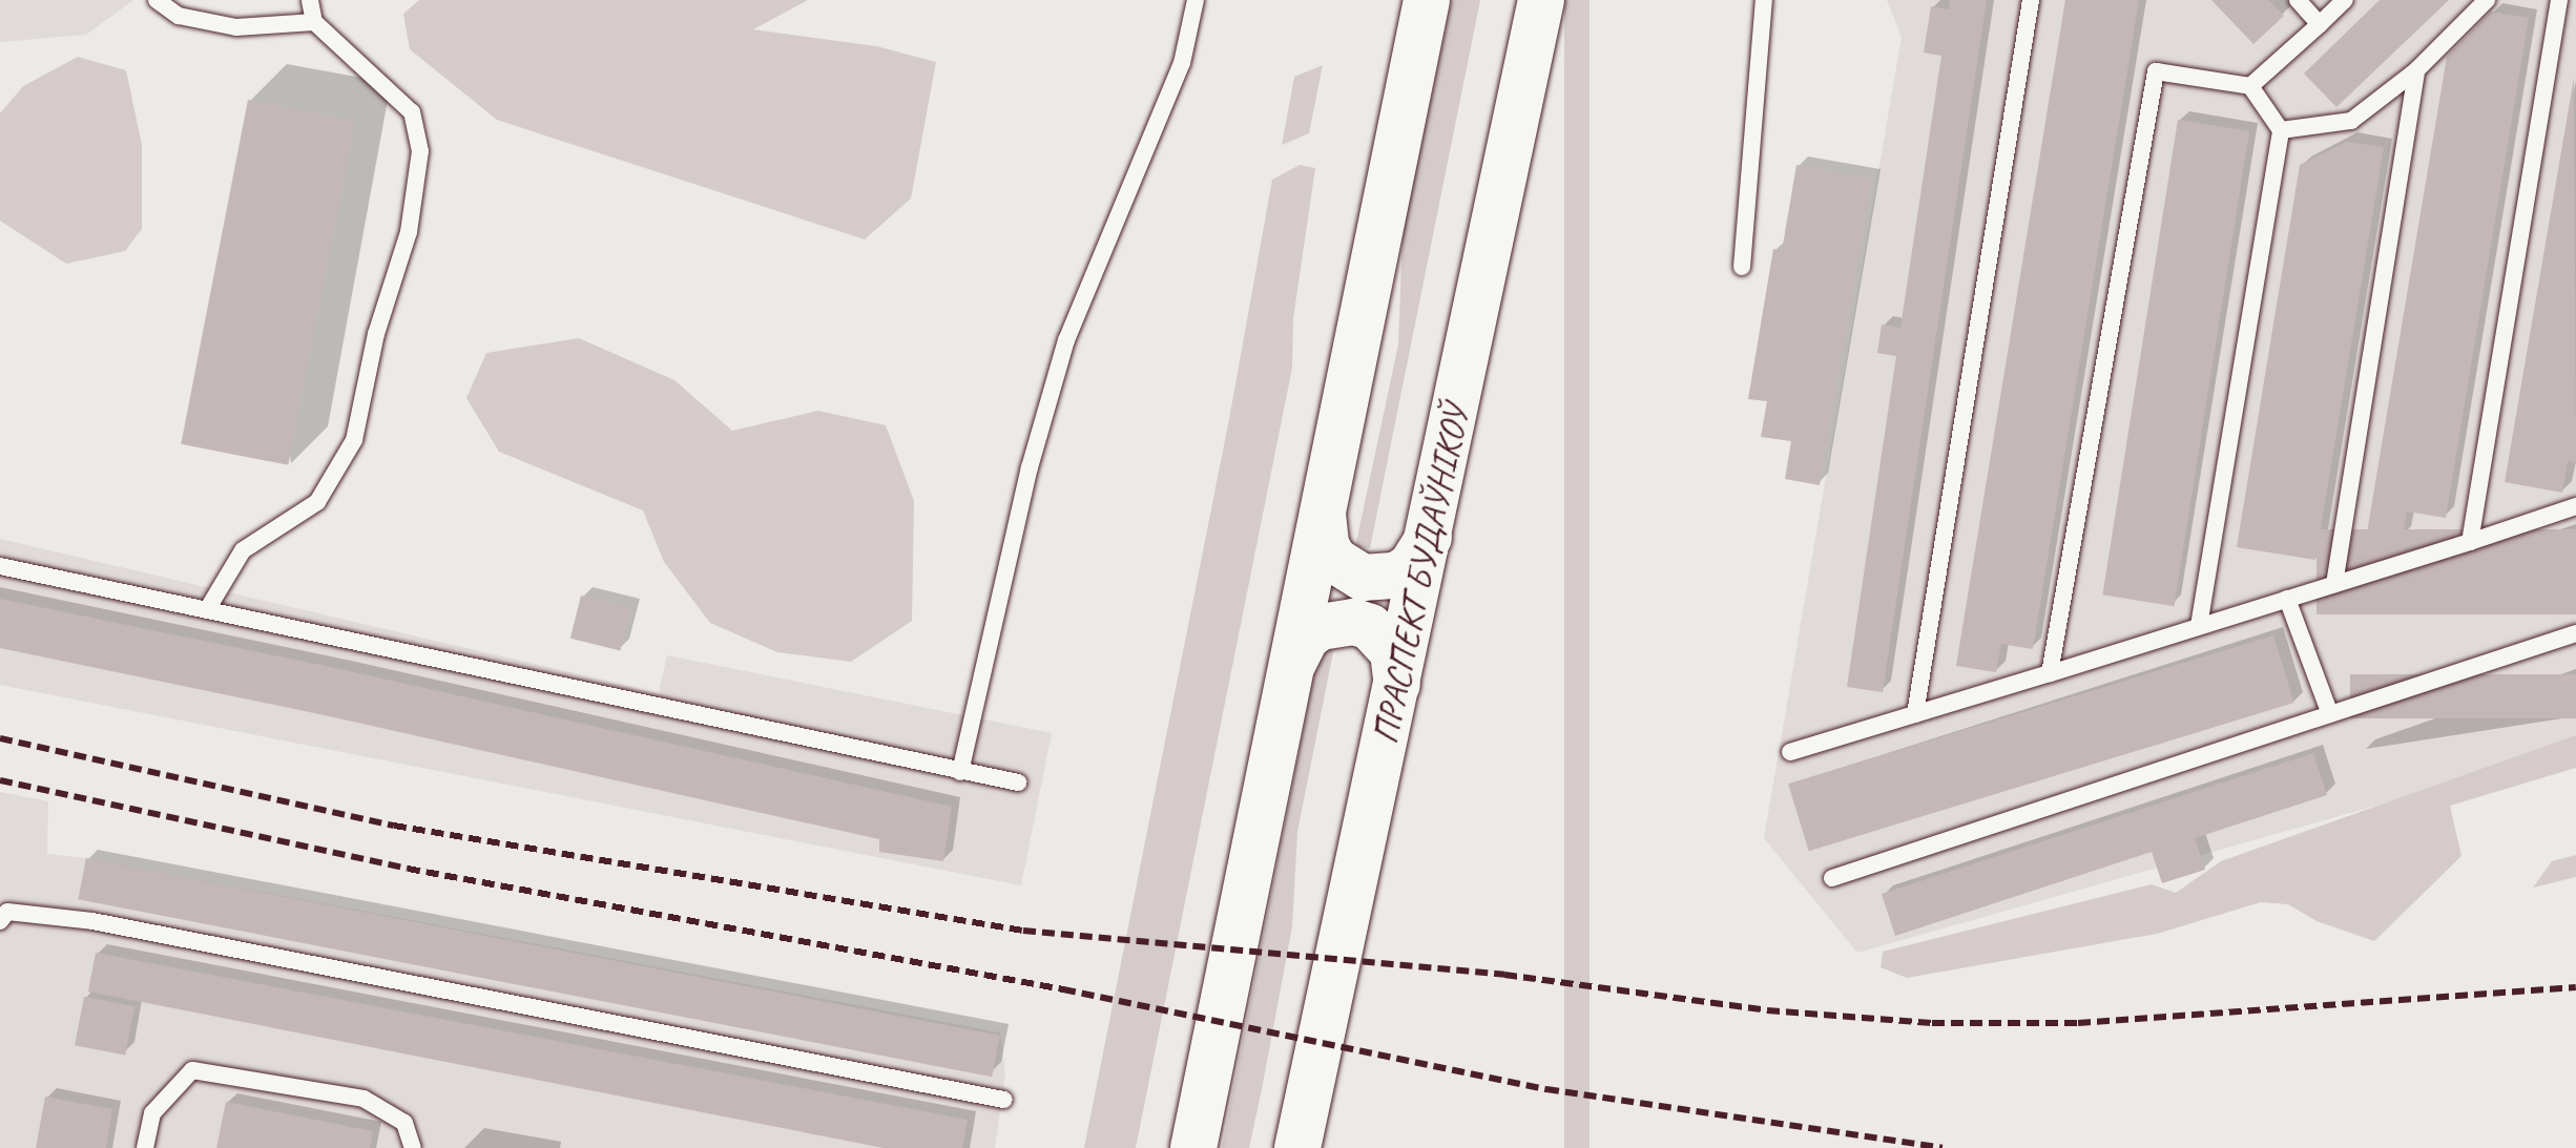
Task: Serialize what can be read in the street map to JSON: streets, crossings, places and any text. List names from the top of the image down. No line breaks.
{"streets":{"main road":["ПРАСПЕКТ БУДАЎНІКОЎ"]}}
